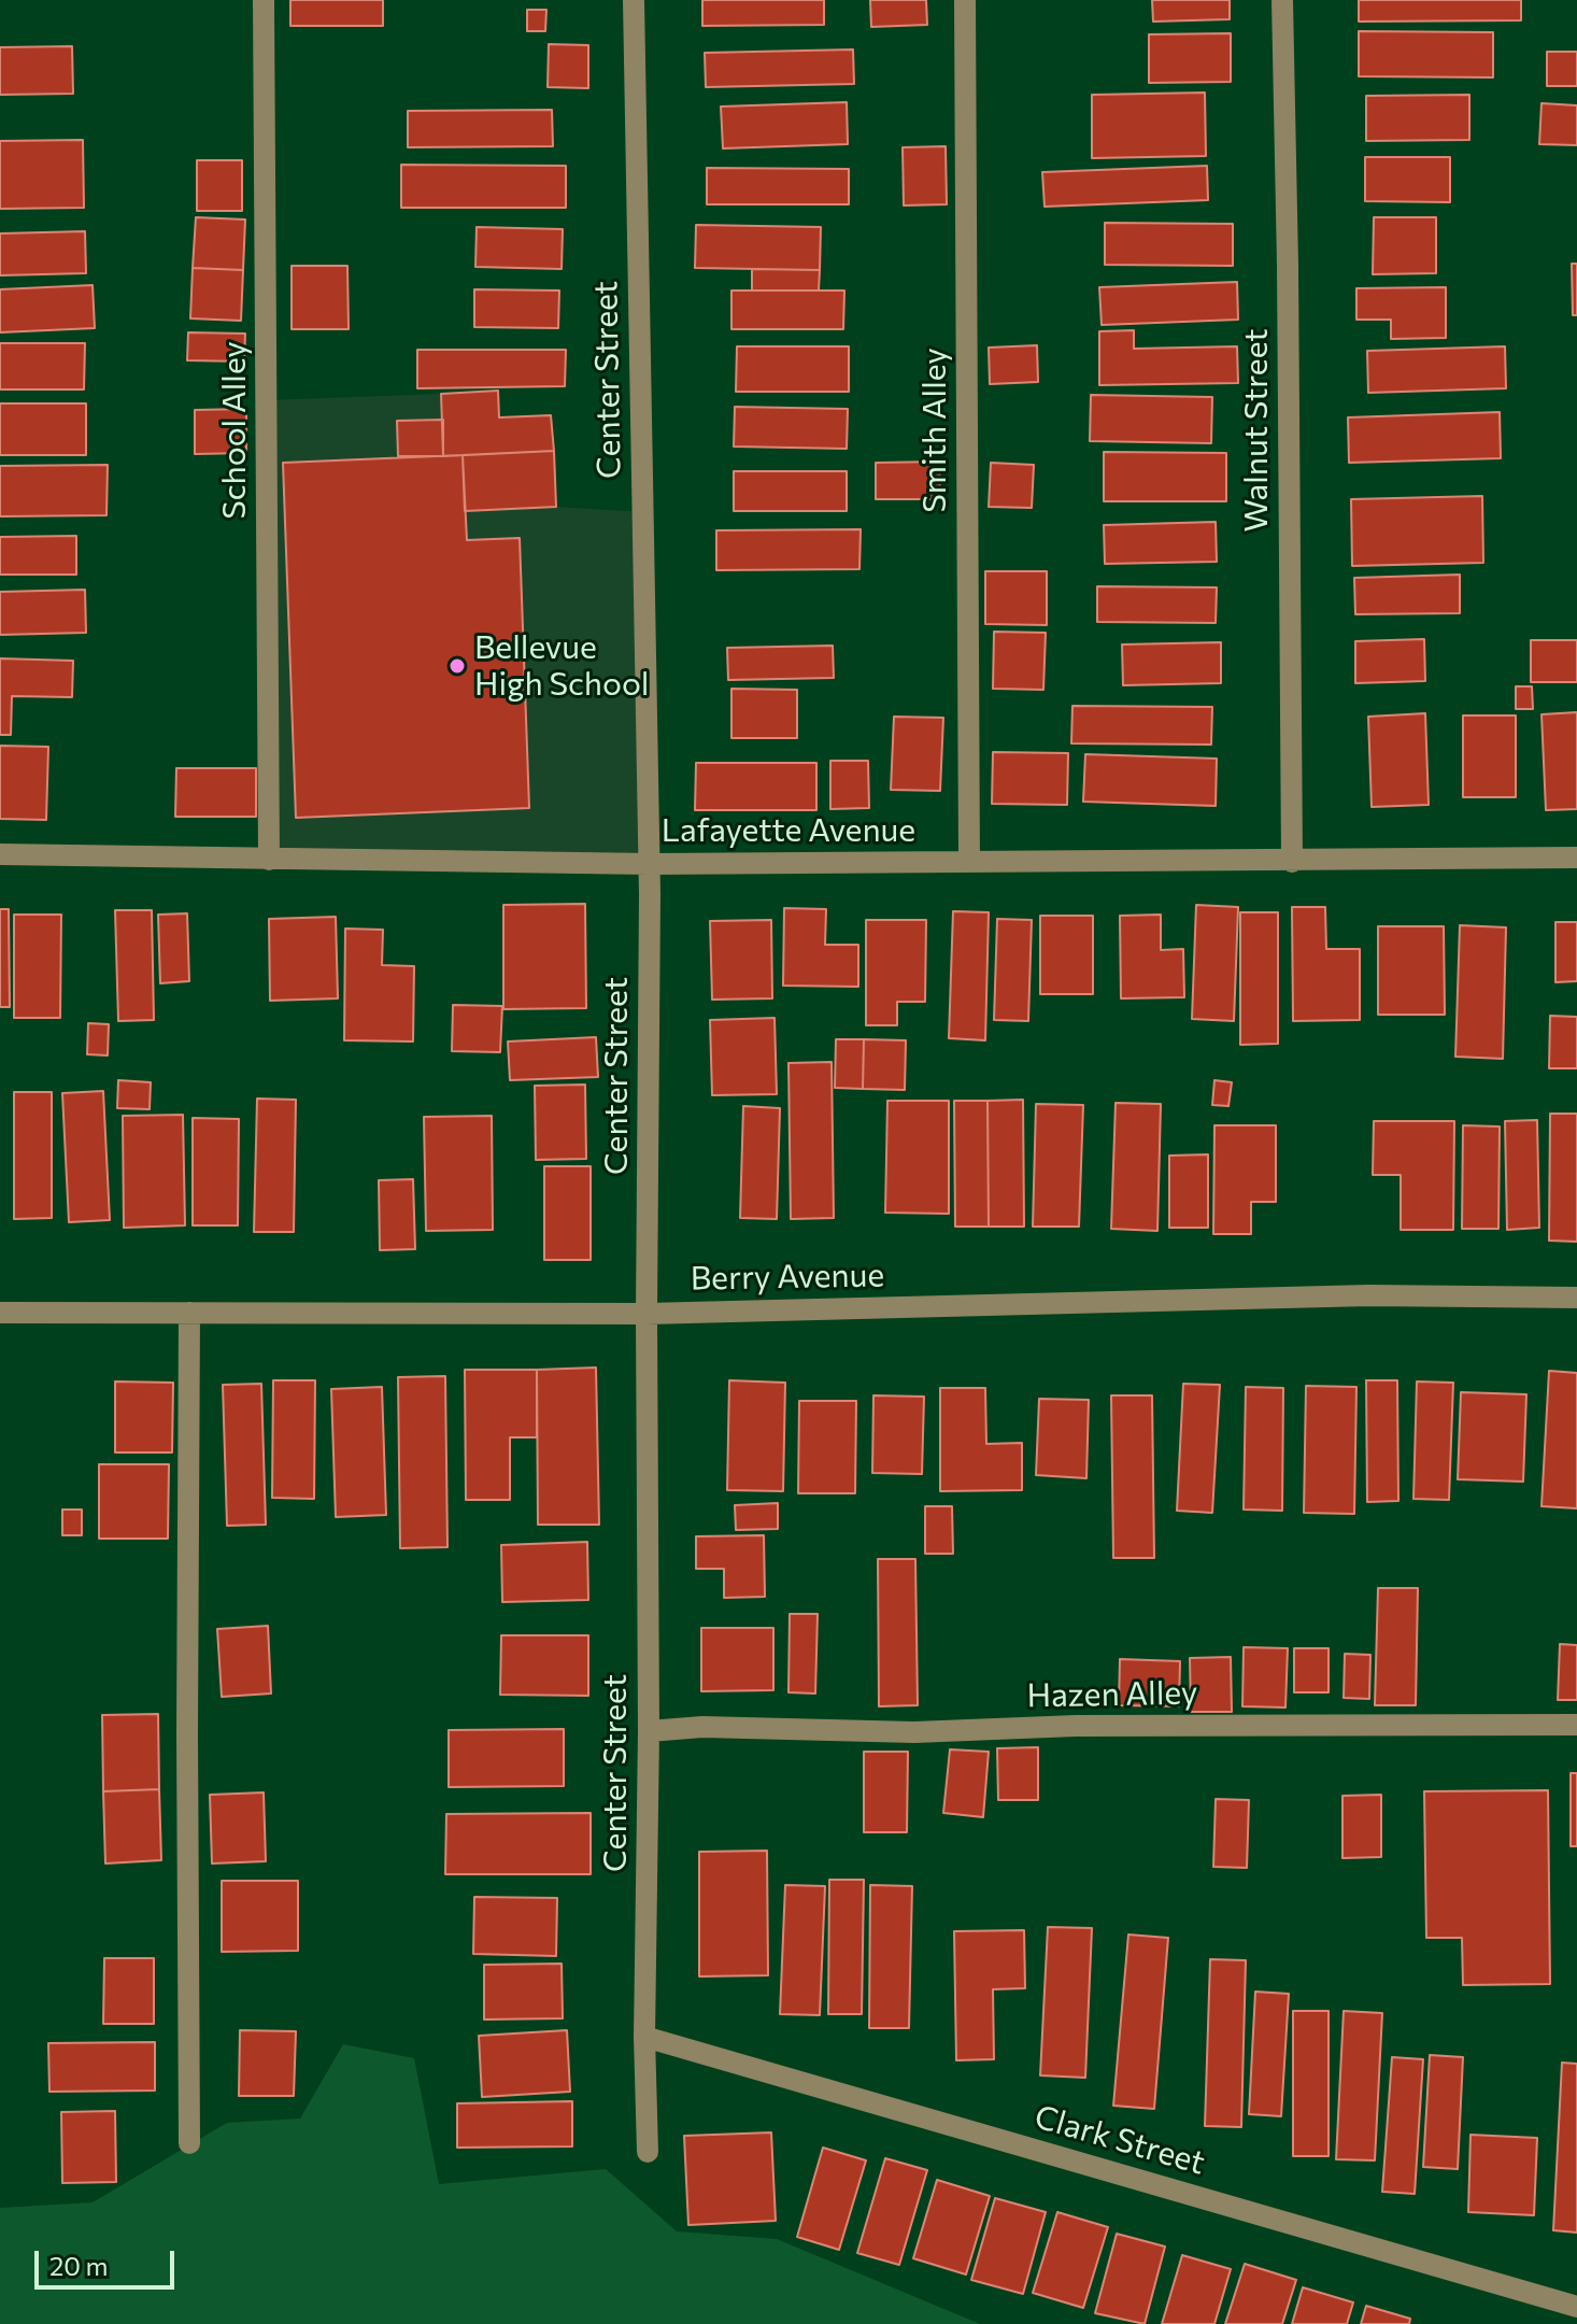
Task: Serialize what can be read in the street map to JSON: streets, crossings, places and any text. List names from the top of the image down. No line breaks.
{"streets":{"street":["Center Street","School Alley","Smith Alley","Walnut Street","Lafayette Avenue","Berry Avenue","Hazen Alley","Clark Street"]},"crossings":[["Center Street","Lafayette Avenue"],["Center Street","Berry Avenue"],["Center Street","Hazen Alley"],["Center Street","Clark Street"],["School Alley","Lafayette Avenue"],["Smith Alley","Lafayette Avenue"],["Walnut Street","Lafayette Avenue"]],"places":["Bellevue High School"],"scale_bar":"20 m"}
